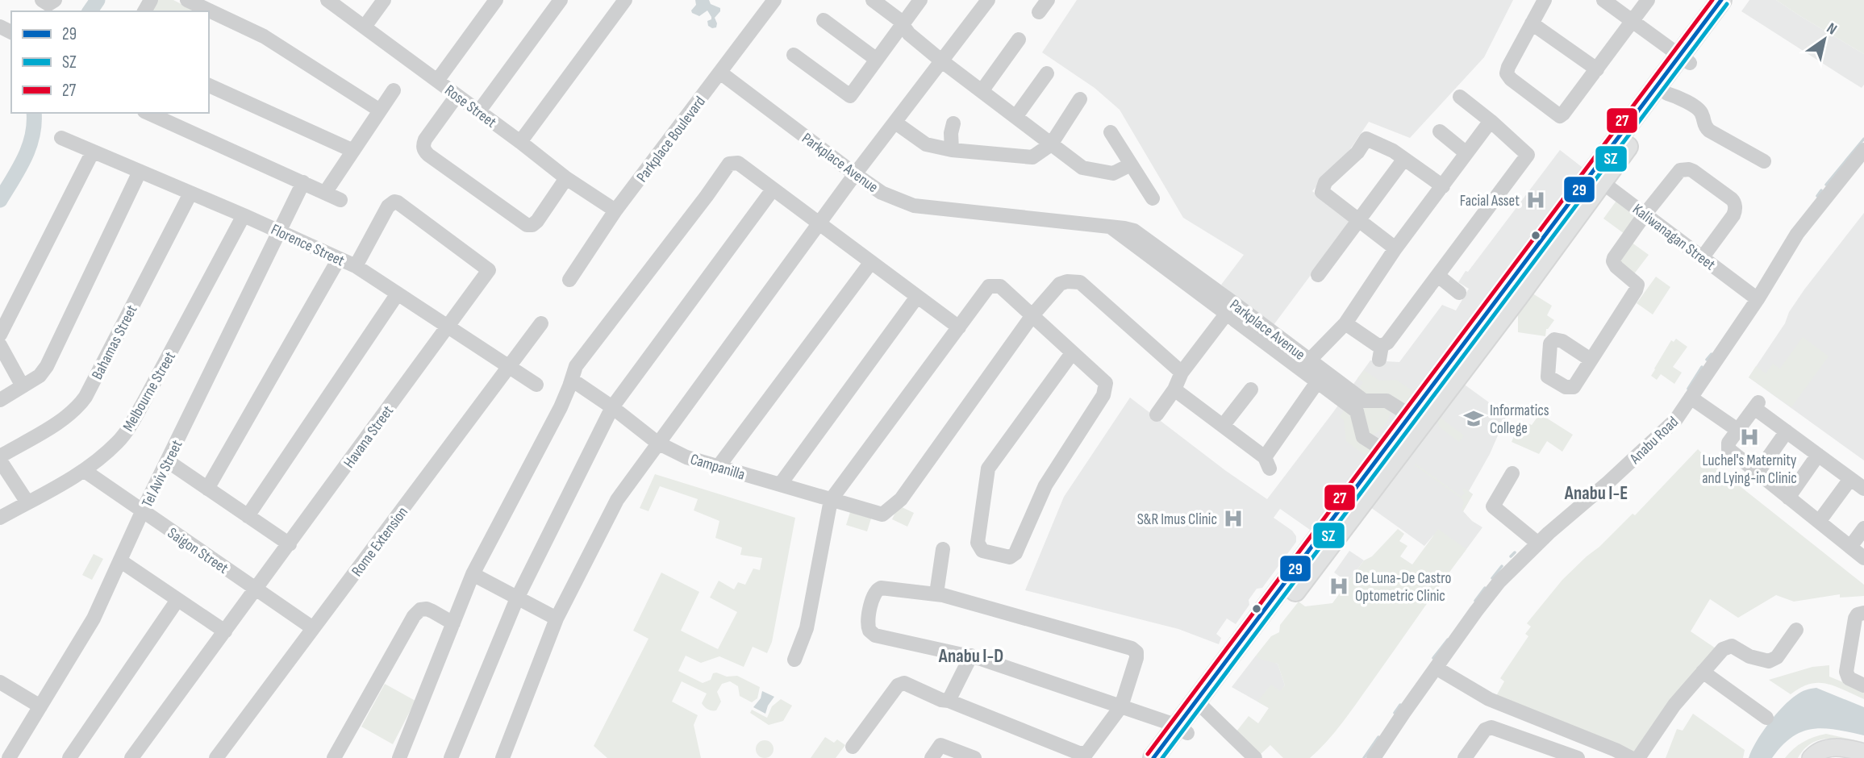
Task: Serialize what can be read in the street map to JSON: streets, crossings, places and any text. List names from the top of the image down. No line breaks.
{"streets":{"street":["Rose Street","Parkplace Boulevard","Parkplace Avenue","Kaliwanagan Street","Florence Street","Bahamas Street","Melbourne Street","Havana Street","Anabu Road","Campanilla","Tel Aviv Street","Rome Extension","Saigon Street"]},"crossings":[["Rose Street","Parkplace Boulevard"],["Parkplace Boulevard","Parkplace Avenue"],["Kaliwanagan Street","Anabu Road"],["Florence Street","Bahamas Street"],["Florence Street","Melbourne Street"],["Florence Street","Havana Street"],["Florence Street","Tel Aviv Street"],["Florence Street","Rome Extension"],["Melbourne Street","Saigon Street"],["Havana Street","Saigon Street"],["Tel Aviv Street","Saigon Street"],["Rome Extension","Saigon Street"]],"districts":["Anabu I-E","Anabu I-D"],"places":{"hospital":["Facial Asset","Luchel's Maternity and Lying-in Clinic","S&R Imus Clinic","De Luna-De Castro Optometric Clinic"],"school or university":["Informatics College"]},"lines":["transit line 29","transit line 27","transit line SZ"],"legend":["29","SZ","27"],"north":"top right"}
